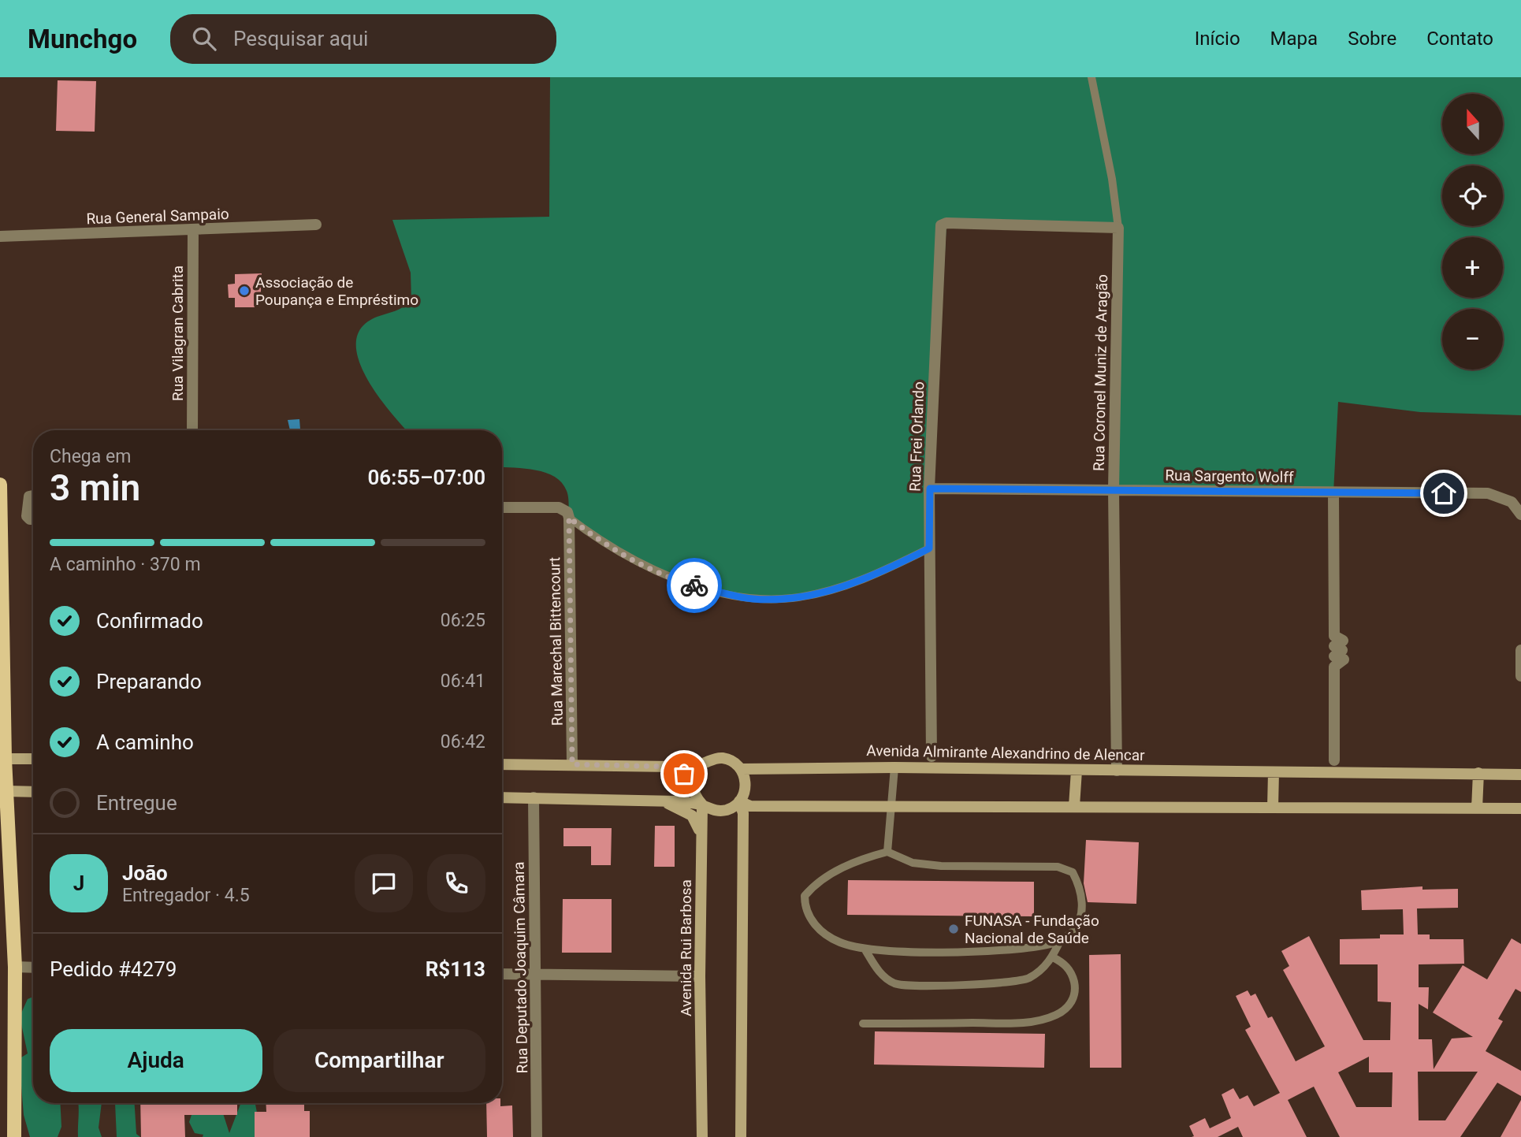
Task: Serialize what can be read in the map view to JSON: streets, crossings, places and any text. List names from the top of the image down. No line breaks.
{"streets":{"street":["Rua General Sampaio","Rua Vilagran Cabrita","Rua Coronel Muniz de Aragão","Rua Frei Orlando","Rua Sargento Wolff","Rua Marechal Bittencourt","Avenida Almirante Alexandrino de Alencar","Avenida Rui Barbosa","Rua Deputado Joaquim Câmara"]},"crossings":[["Rua General Sampaio","Rua Vilagran Cabrita"],["Rua Coronel Muniz de Aragão","Rua Frei Orlando"],["Rua Coronel Muniz de Aragão","Rua Sargento Wolff"],["Rua Coronel Muniz de Aragão","Avenida Almirante Alexandrino de Alencar"],["Rua Frei Orlando","Rua Sargento Wolff"],["Rua Marechal Bittencourt","Avenida Almirante Alexandrino de Alencar"],["Avenida Almirante Alexandrino de Alencar","Avenida Rui Barbosa"]],"places":["Associação de Poupança e Empréstimo","FUNASA - Fundação Nacional de Saúde"],"north":"top","page":{"header":"Munchgo","search":"Pesquisar aqui","nav":["Início","Mapa","Sobre","Contato"],"map_buttons":["+","−"],"heading":["3 min","Chega em","06:55–07:00"],"panel":["João","Entregador · 4.5","Pedido #4279","R$113"],"bar":"A caminho · 370 m","list":[["Confirmado","06:25"],["Preparando","06:41"],["A caminho","06:42"],"Entregue"],"round":"J","buttons":["Ajuda","Compartilhar"]}}
